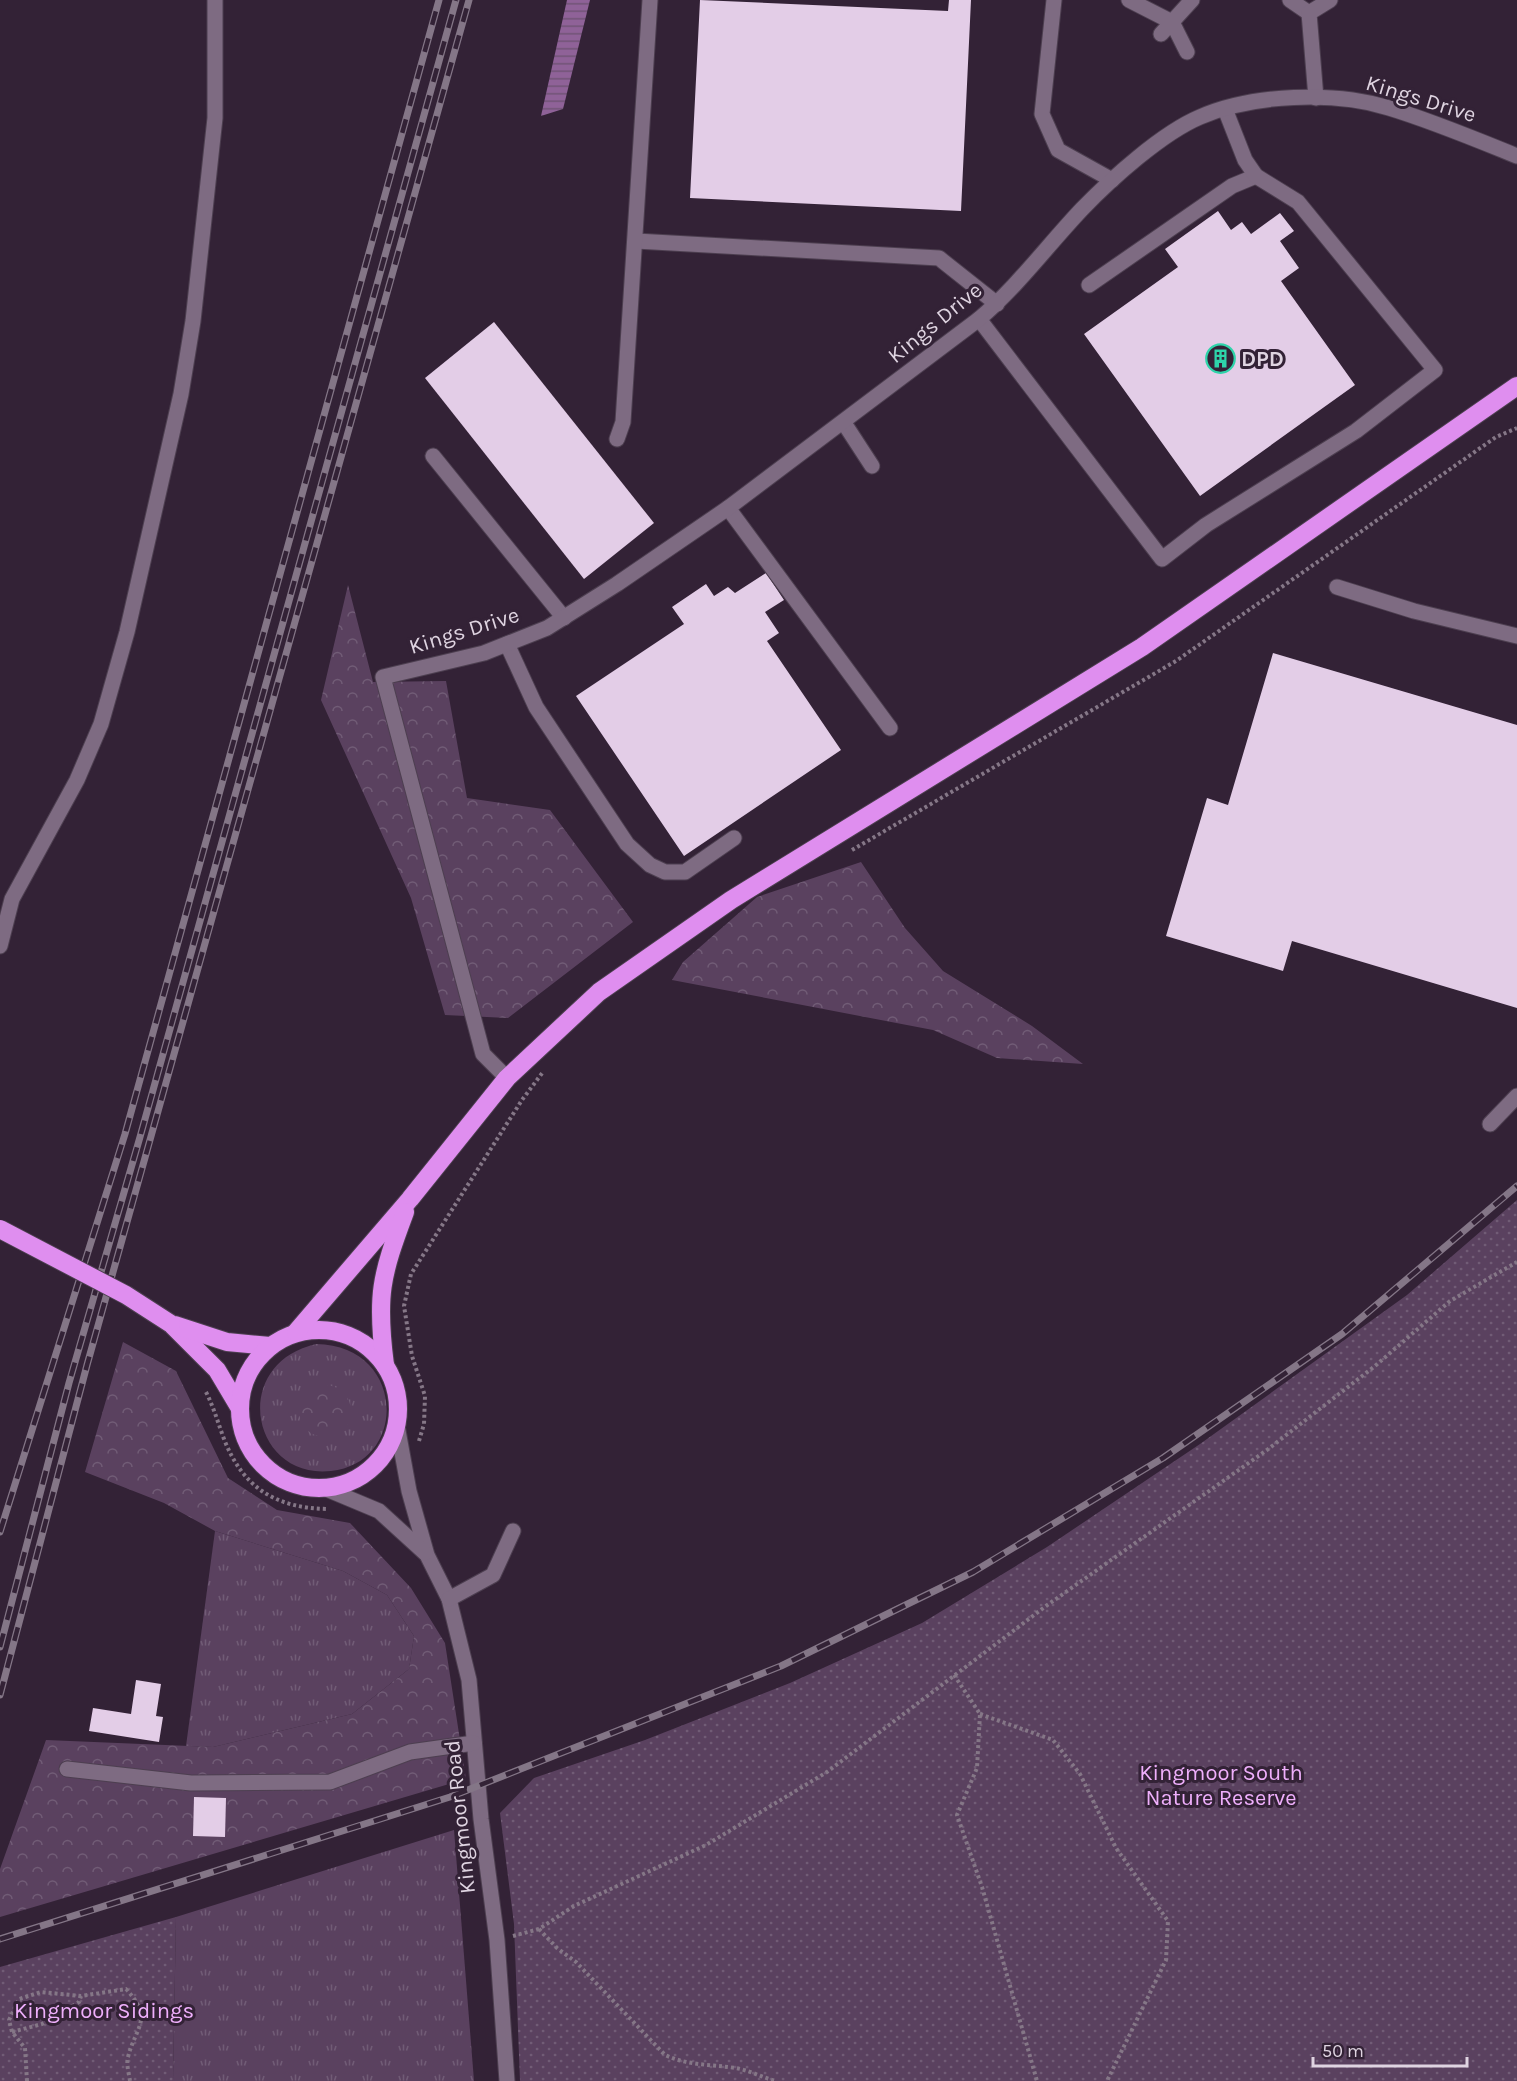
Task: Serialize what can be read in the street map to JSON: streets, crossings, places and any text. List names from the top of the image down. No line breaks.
{"streets":{"street":["Kings Drive","Kingmoor Road"]},"parks":["Kingmoor South Nature Reserve","Kingmoor Sidings"],"places":{"building":["DPD"]},"scale_bar":"50 m"}
